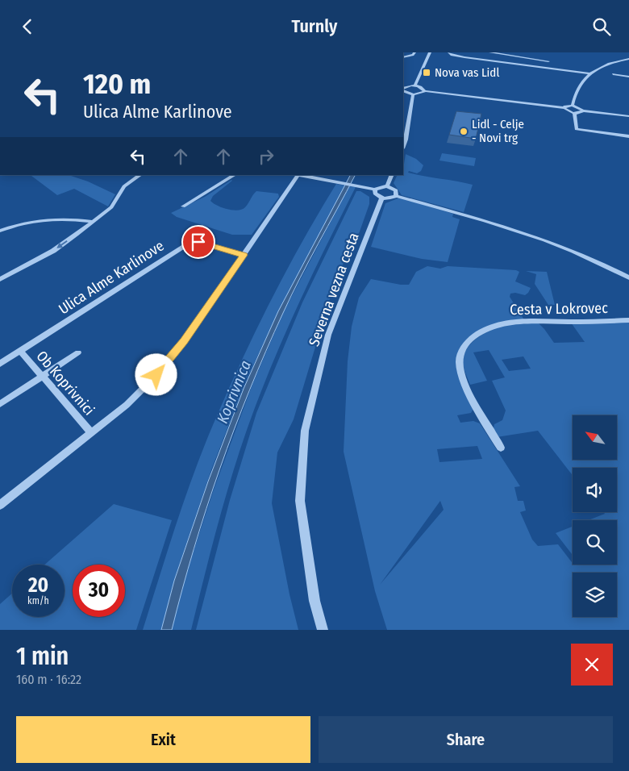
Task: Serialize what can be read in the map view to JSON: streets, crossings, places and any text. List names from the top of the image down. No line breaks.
{"streets":{"street":["Ulica Alme Karlinove","Severna vezna cesta","Cesta v Lokrovec","Ob Koprivnici"]},"crossings":[["Ulica Alme Karlinove","Ob Koprivnici"]],"water":["Koprivnica"],"places":{"transit":["Nova vas Lidl"],"other":["Lidl - Celje - Novi trg"]},"north":"top left","page":{"header":"Turnly","turn":["120 m","Ulica Alme Karlinove"],"speed":"20 km/h","limit":"30","heading":["1 min","160 m · 16:22"],"buttons":["Exit","Share"]}}
